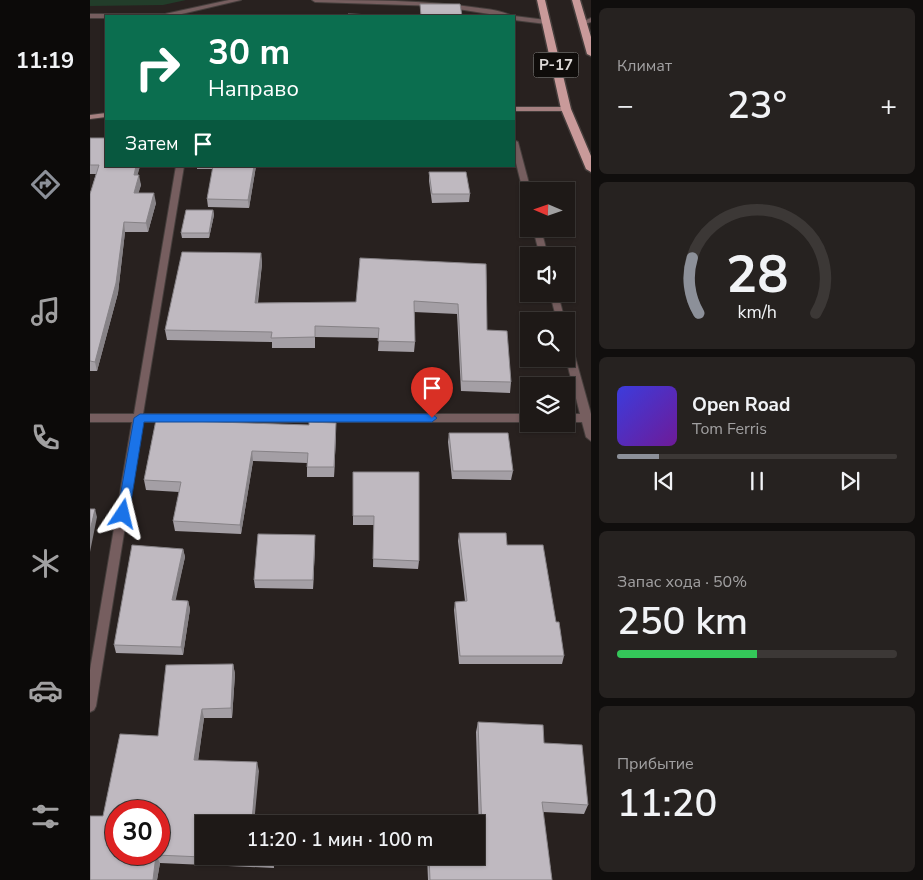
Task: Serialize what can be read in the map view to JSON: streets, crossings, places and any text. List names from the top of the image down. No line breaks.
{"streets":{"main road":["P-17"]},"north":"left","page":{"tabs":"11:19","tile":["Климат",["Запас хода · 50%","250 km"],["Прибытие","11:20"]],"turn":["30 m","Направо"],"heat":["−","23°","+"],"then":"Затем","song":["Open Road","Tom Ferris"],"limit":"30","trip":"11:20 · 1 мин · 100 m","gauge":["28","km/h"]}}
